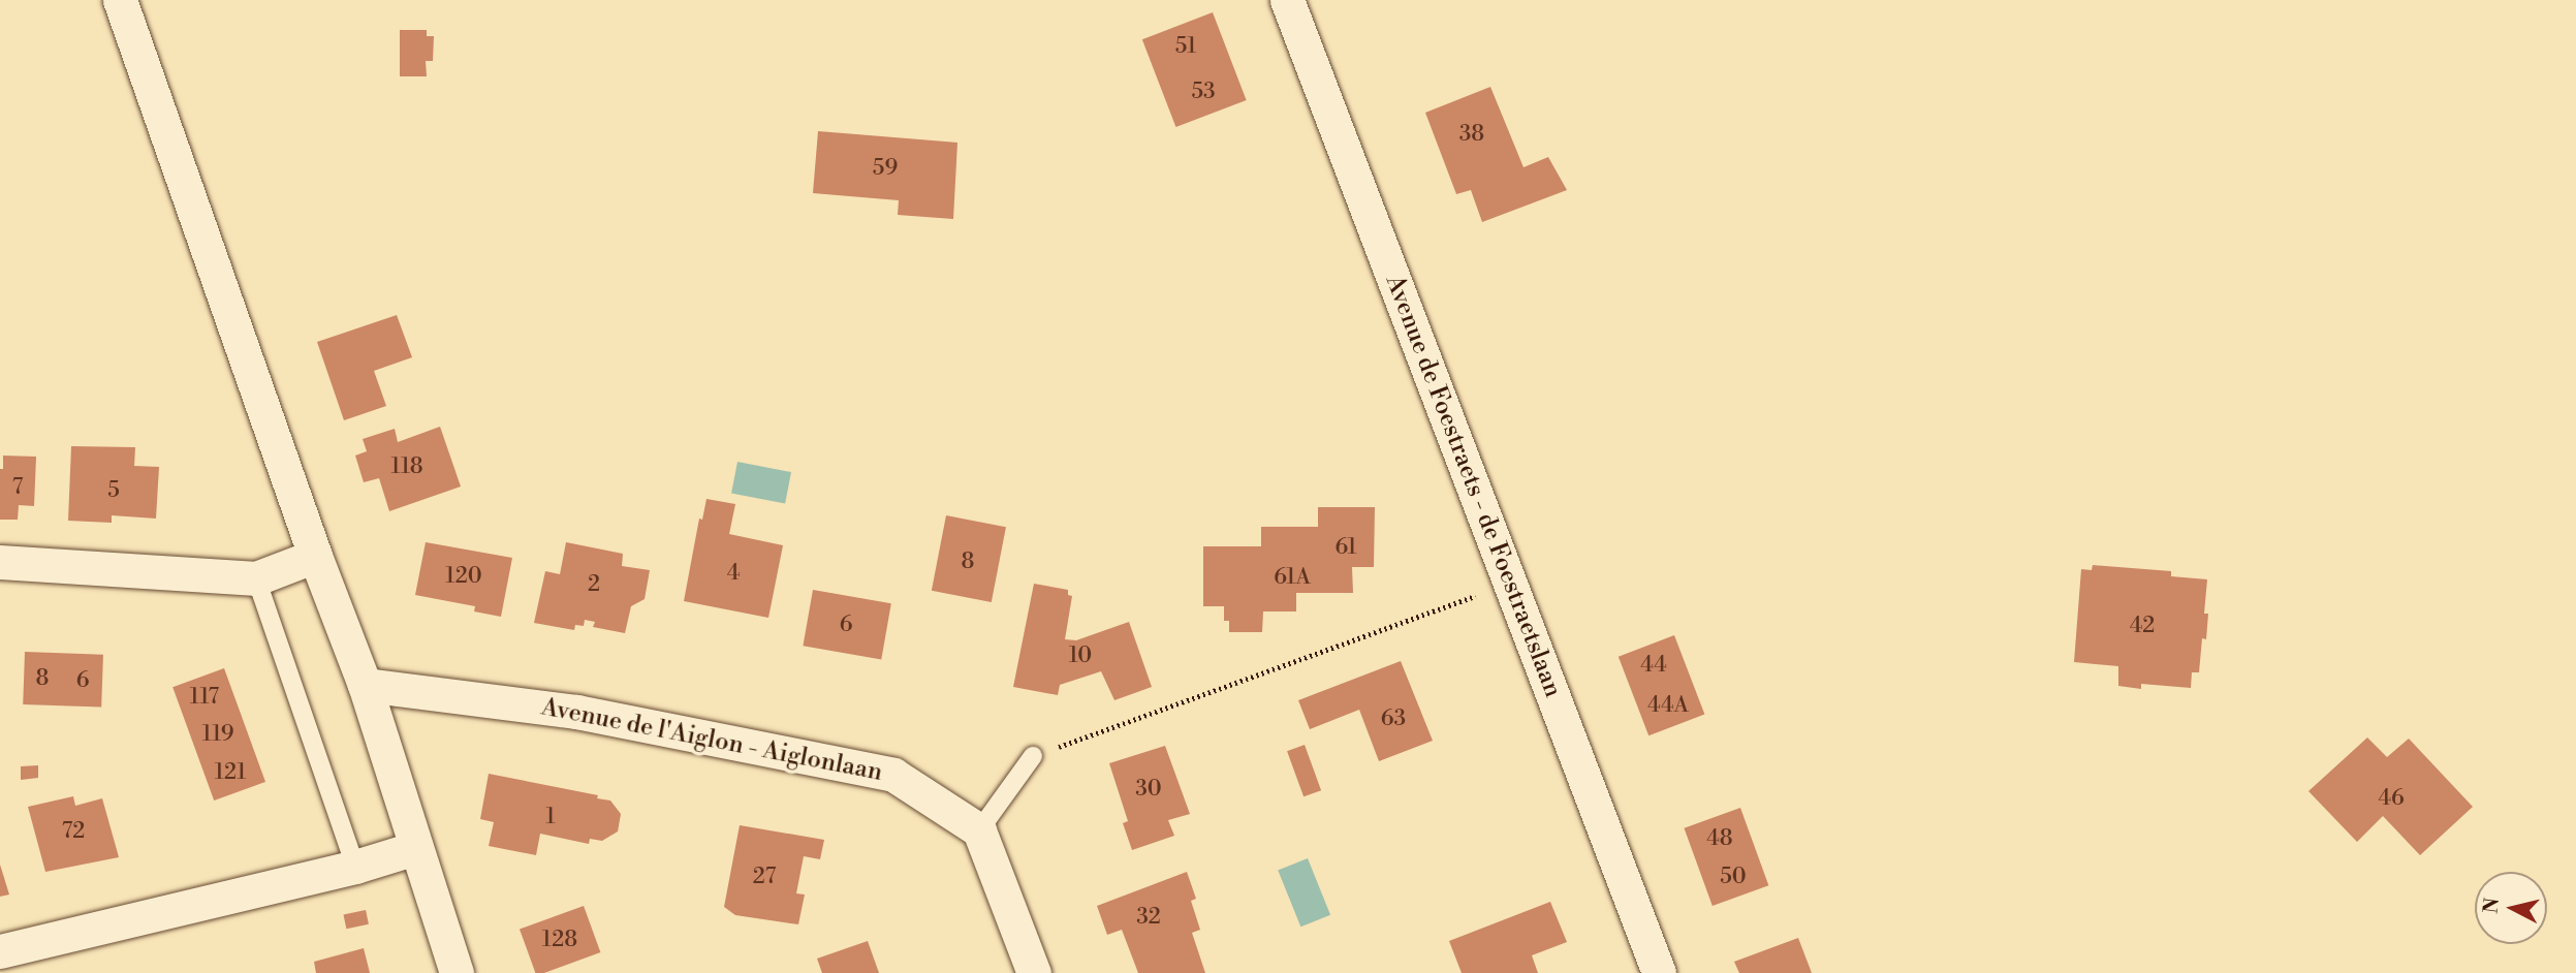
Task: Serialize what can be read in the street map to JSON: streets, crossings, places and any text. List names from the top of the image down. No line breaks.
{"streets":{"street":["Avenue de Foestraets - de Foestraetslaan","Avenue de l'Aiglon - Aiglonlaan"]},"house_numbers":["51","53","38","59","118","7","5","61","8","4","120","61A","2","6","42","10","44","8","6","117","44A","63","119","121","30","46","1","72","48","27","50","32","128"],"north":"left"}
